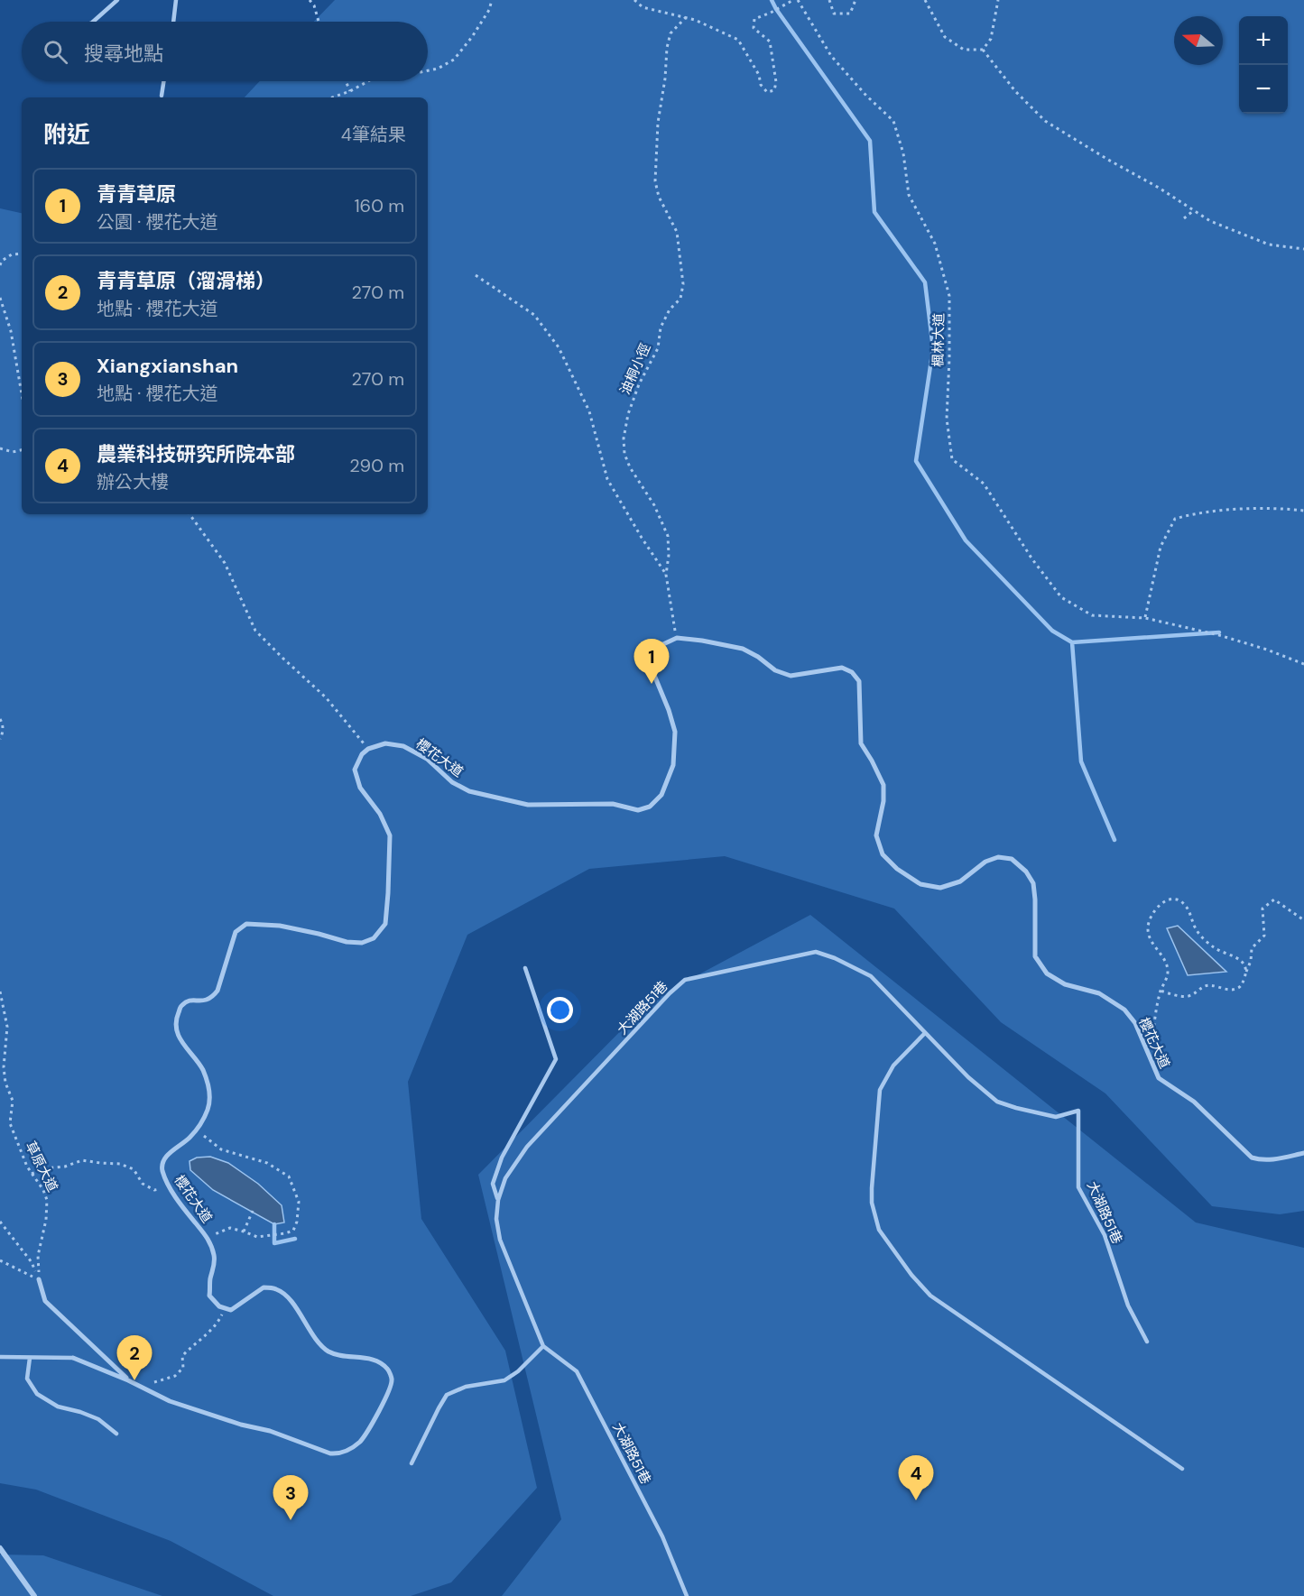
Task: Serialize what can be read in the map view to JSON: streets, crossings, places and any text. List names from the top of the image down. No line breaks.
{"streets":{"street":["櫻花大道"],"lane":["大湖路51巷"],"path":["楓林大道","油桐小徑","草原大道"]},"crossings":[["油桐小徑","櫻花大道"]],"north":"left","page":{"map_buttons":["+","−"],"search":"搜尋地點","heading":["附近","4筆結果"],"list":[{"mark":"1","name":"青青草原","note":"公園 · 櫻花大道","value":"160 m"},{"mark":"2","name":"青青草原（溜滑梯）","note":"地點 · 櫻花大道","value":"270 m"},{"mark":"3","name":"Xiangxianshan","note":"地點 · 櫻花大道","value":"270 m"},{"mark":"4","name":"農業科技研究所院本部","note":"辦公大樓","value":"290 m"}],"pins":["1","2","4","3"]}}
